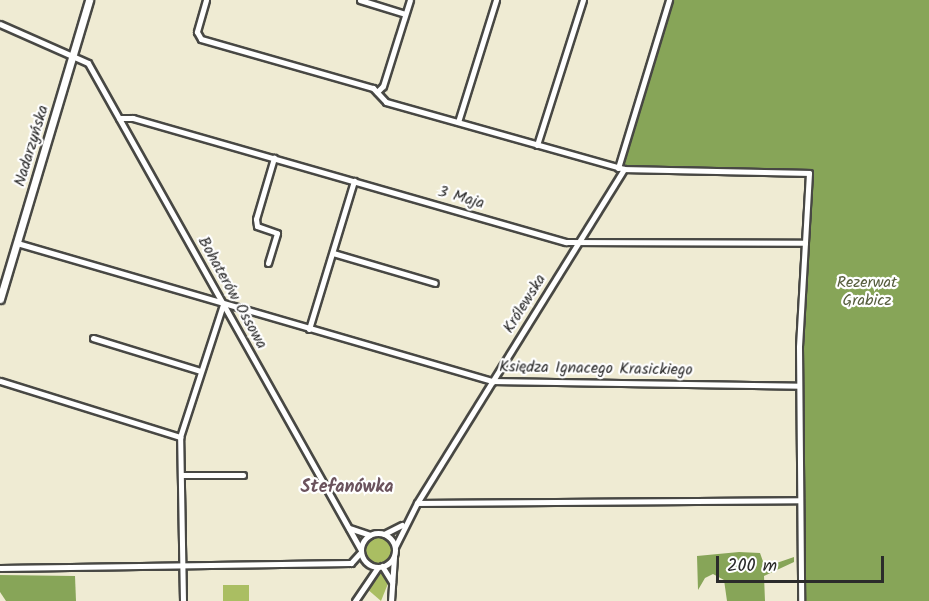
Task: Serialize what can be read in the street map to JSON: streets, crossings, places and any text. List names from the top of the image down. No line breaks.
{"streets":{"main road":["Nadarzyńska"],"street":["3 Maja","Bohaterów Ossowa","Królewska","Księdza Ignacego Krasickiego"]},"crossings":[["Nadarzyńska","Bohaterów Ossowa"],["Nadarzyńska","Księdza Ignacego Krasickiego"],["3 Maja","Bohaterów Ossowa"],["3 Maja","Królewska"],["Bohaterów Ossowa","Królewska"],["Bohaterów Ossowa","Księdza Ignacego Krasickiego"],["Królewska","Księdza Ignacego Krasickiego"]],"districts":["Stefanówka"],"parks":["Rezerwat Grabicz"],"scale_bar":"200 m"}
